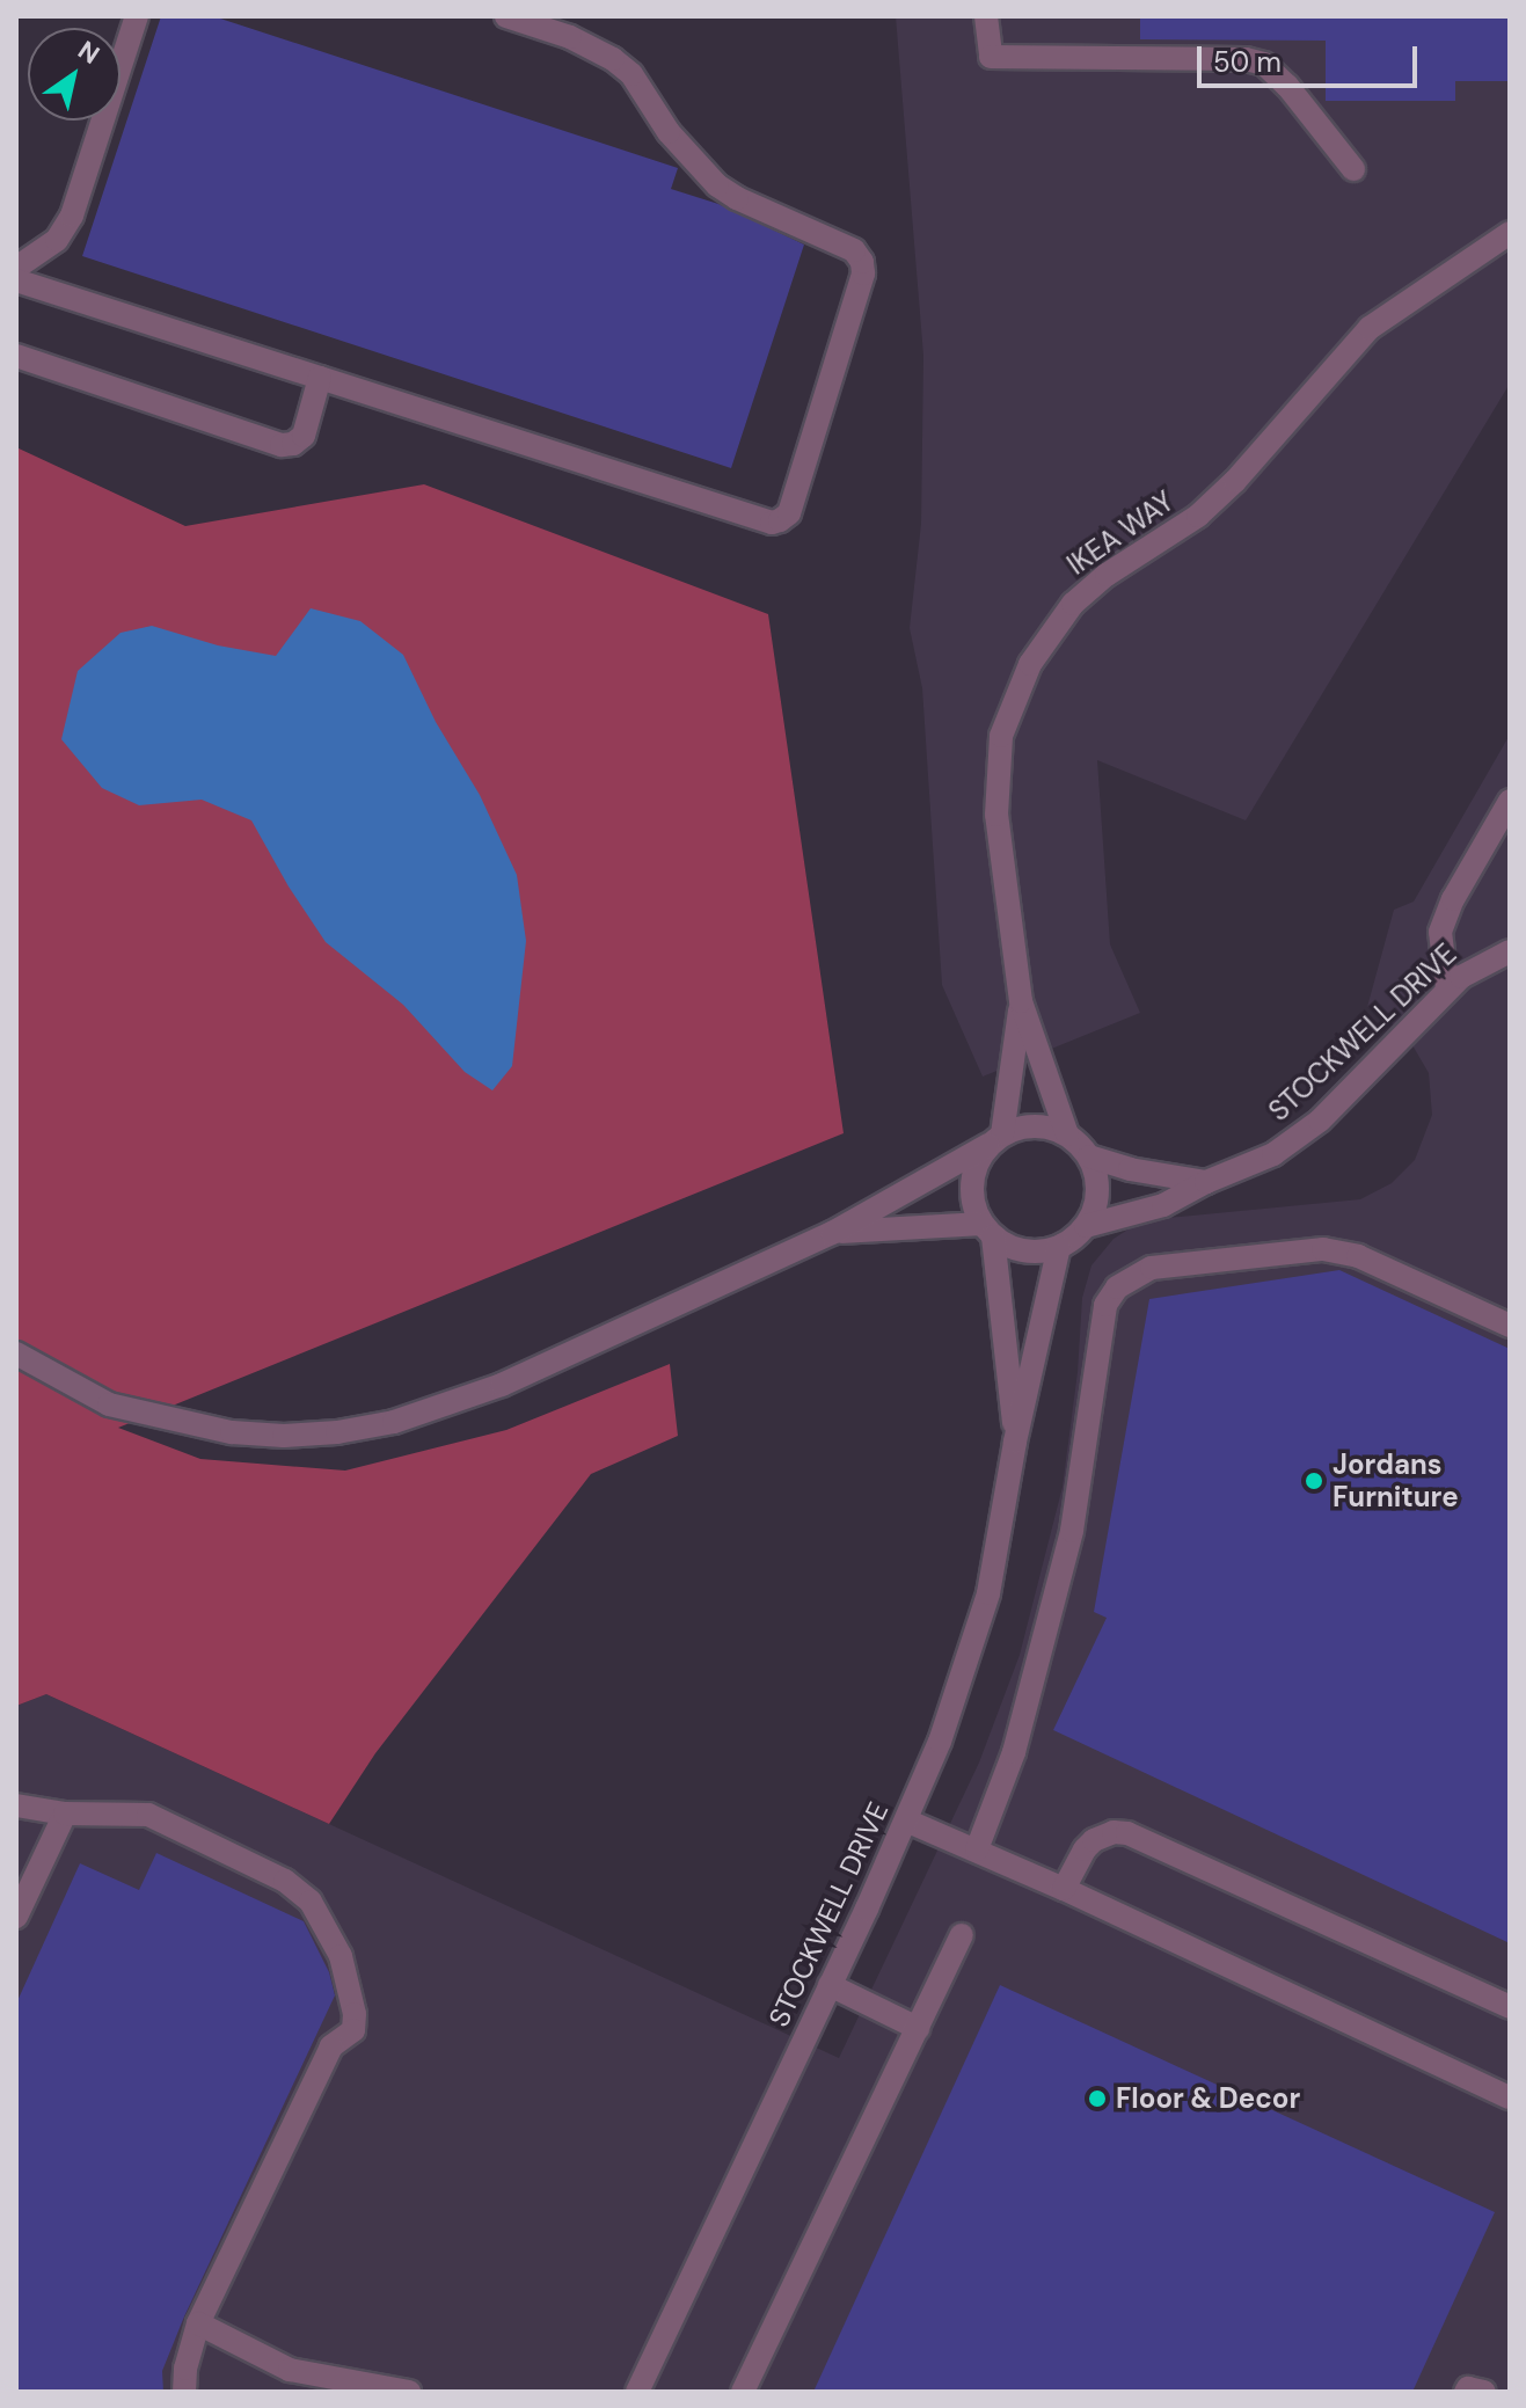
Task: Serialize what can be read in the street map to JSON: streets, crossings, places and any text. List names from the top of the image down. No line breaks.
{"streets":{"street":["IKEA WAY","STOCKWELL DRIVE"]},"crossings":[["IKEA WAY","STOCKWELL DRIVE"]],"places":["Jordans Furniture","Floor & Decor"],"scale_bar":"50 m","north":"top right"}
